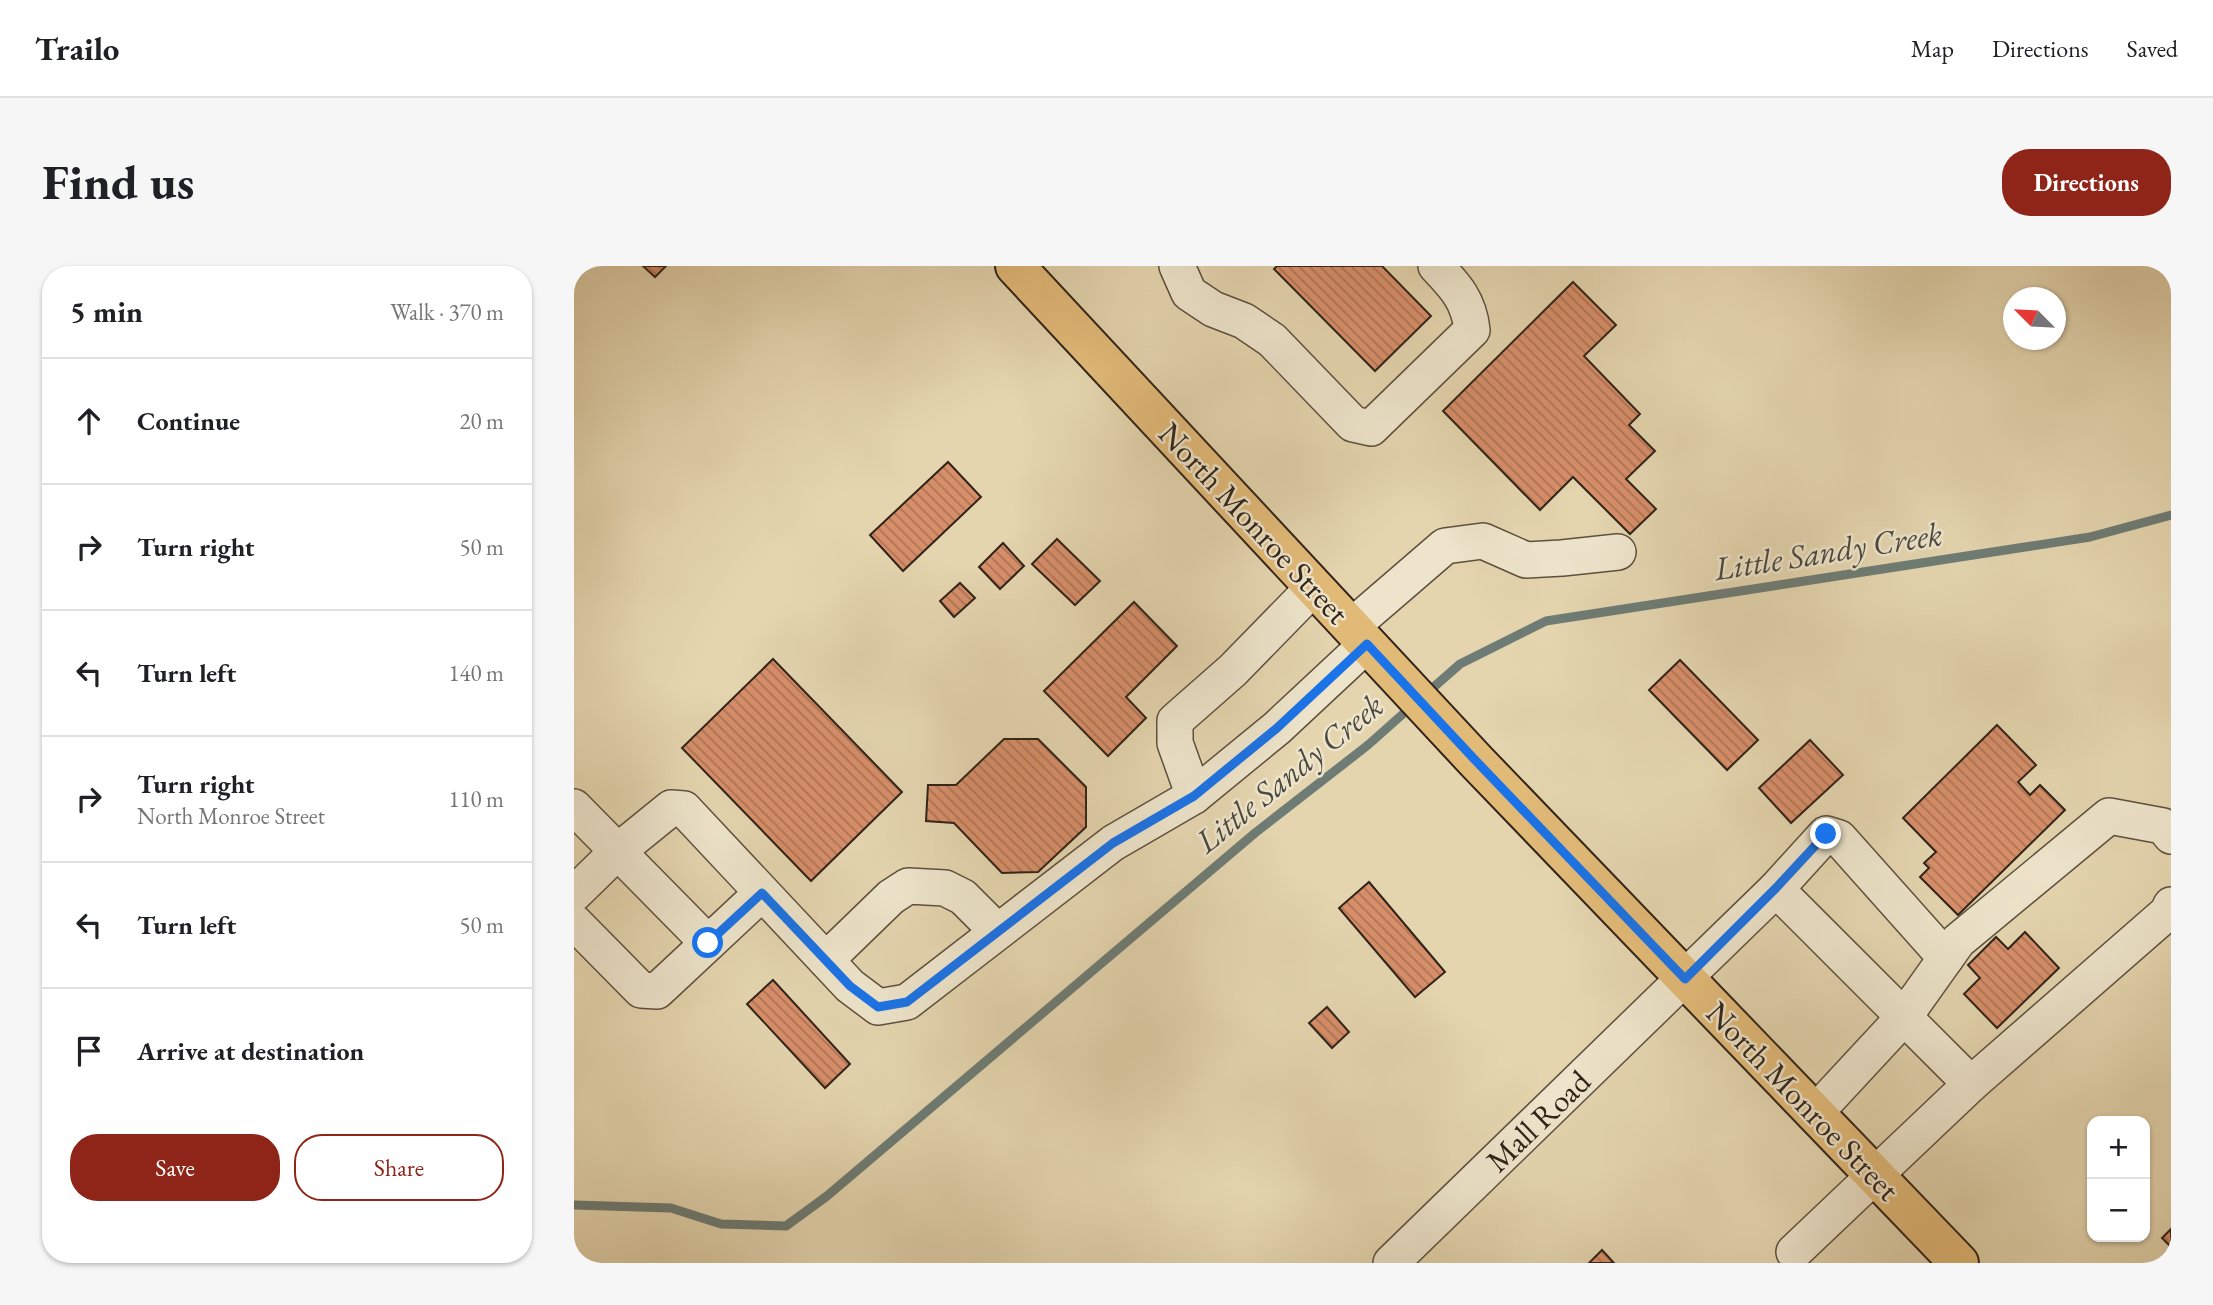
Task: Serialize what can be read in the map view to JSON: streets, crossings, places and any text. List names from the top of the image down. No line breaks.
{"streets":{"main road":["North Monroe Street"],"street":["Mall Road"]},"crossings":[["North Monroe Street","Mall Road"]],"water":["Little Sandy Creek"],"north":"top left","page":{"header":"Trailo","nav":["Map","Directions","Saved"],"buttons":["Directions",["Save","Share"]],"title":"Find us","heading":["5 min","Walk · 370 m"],"list":[["Continue","20 m"],["Turn right","50 m"],["Turn left","140 m"],["Turn right","North Monroe Street","110 m"],["Turn left","50 m"],"Arrive at destination"],"map_buttons":["+","−"]}}
